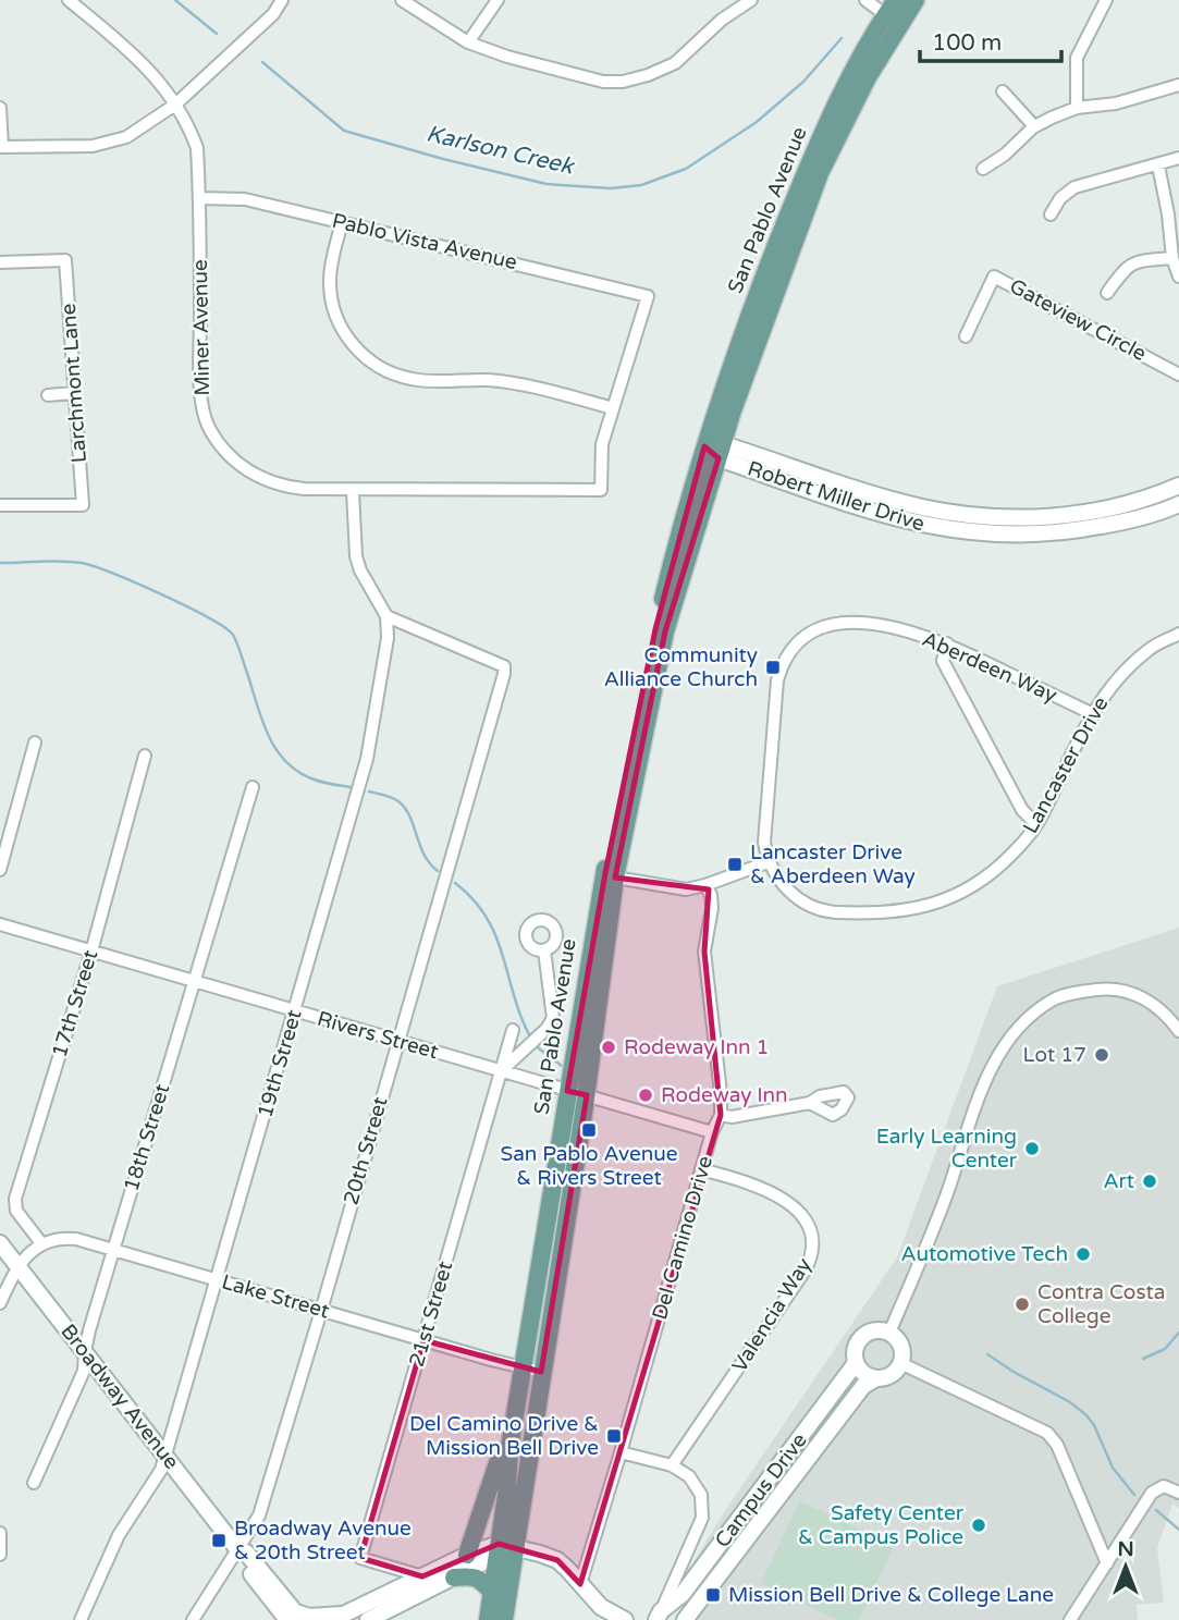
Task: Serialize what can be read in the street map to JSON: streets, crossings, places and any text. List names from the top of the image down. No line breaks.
{"streets":{"main road":["San Pablo Avenue"],"street":["Pablo Vista Avenue","Gateview Circle","Miner Avenue","Larchmont Lane","Robert Miller Drive","Aberdeen Way","Lancaster Drive","17th Street","Rivers Street","19th Street","18th Street","20th Street","Del Camino Drive","Lake Street","21st Street","Valencia Way","Broadway Avenue","Campus Drive"]},"crossings":[["San Pablo Avenue","Robert Miller Drive"],["San Pablo Avenue","Rivers Street"],["San Pablo Avenue","Lake Street"],["Pablo Vista Avenue","Miner Avenue"],["Aberdeen Way","Lancaster Drive"],["17th Street","Rivers Street"],["17th Street","Lake Street"],["Rivers Street","19th Street"],["Rivers Street","18th Street"],["Rivers Street","20th Street"],["Rivers Street","Del Camino Drive"],["Rivers Street","21st Street"],["19th Street","20th Street"],["19th Street","Lake Street"],["19th Street","Broadway Avenue"],["18th Street","Lake Street"],["18th Street","Broadway Avenue"],["20th Street","Lake Street"],["20th Street","Broadway Avenue"],["Del Camino Drive","Valencia Way"],["Lake Street","21st Street"]],"water":["Karlson Creek"],"places":{"transit":["Community Alliance Church","Lancaster Drive & Aberdeen Way","San Pablo Avenue & Rivers Street","Del Camino Drive & Mission Bell Drive","Broadway Avenue & 20th Street","Mission Bell Drive & College Lane"],"other":["Rodeway Inn 1","Lot 17","Rodeway Inn","Early Learning Center","Art","Automotive Tech","Contra Costa College","Safety Center & Campus Police"]},"scale_bar":"100 m","north":"top"}
